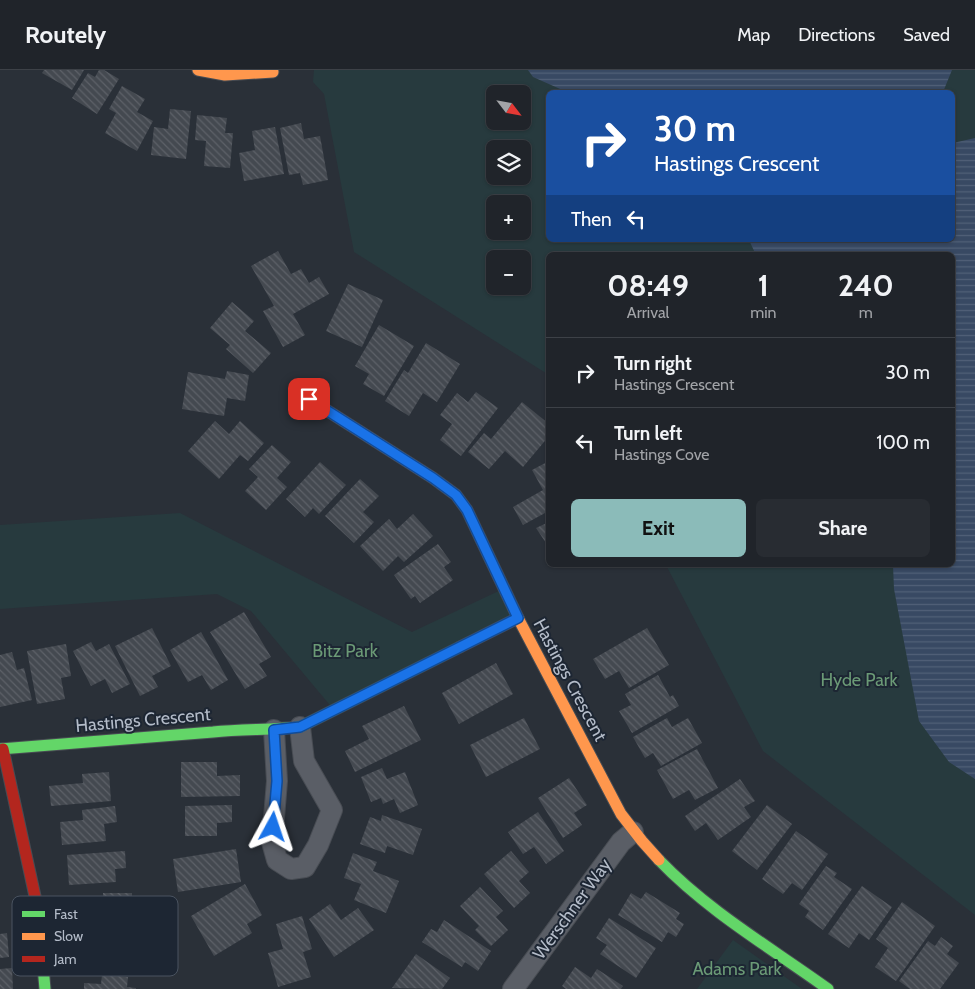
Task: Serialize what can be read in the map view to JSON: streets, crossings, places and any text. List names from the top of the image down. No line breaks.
{"streets":{"street":["Hastings Crescent","Werschner Way"]},"crossings":[["Hastings Crescent","Werschner Way"]],"parks":["Bitz Park","Hyde Park","Adams Park"],"legend":["Fast","Slow","Jam"],"north":"bottom right","page":{"header":"Routely","nav":["Map","Directions","Saved"],"map_buttons":["+","−"],"turn":["30 m","Hastings Crescent"],"then":"Then","eta":["08:49","Arrival","1","min","240","m"],"list":[{"name":"Turn right","note":"Hastings Crescent","value":"30 m"},{"name":"Turn left","note":"Hastings Cove","value":"100 m"}],"buttons":["Exit","Share"]}}
